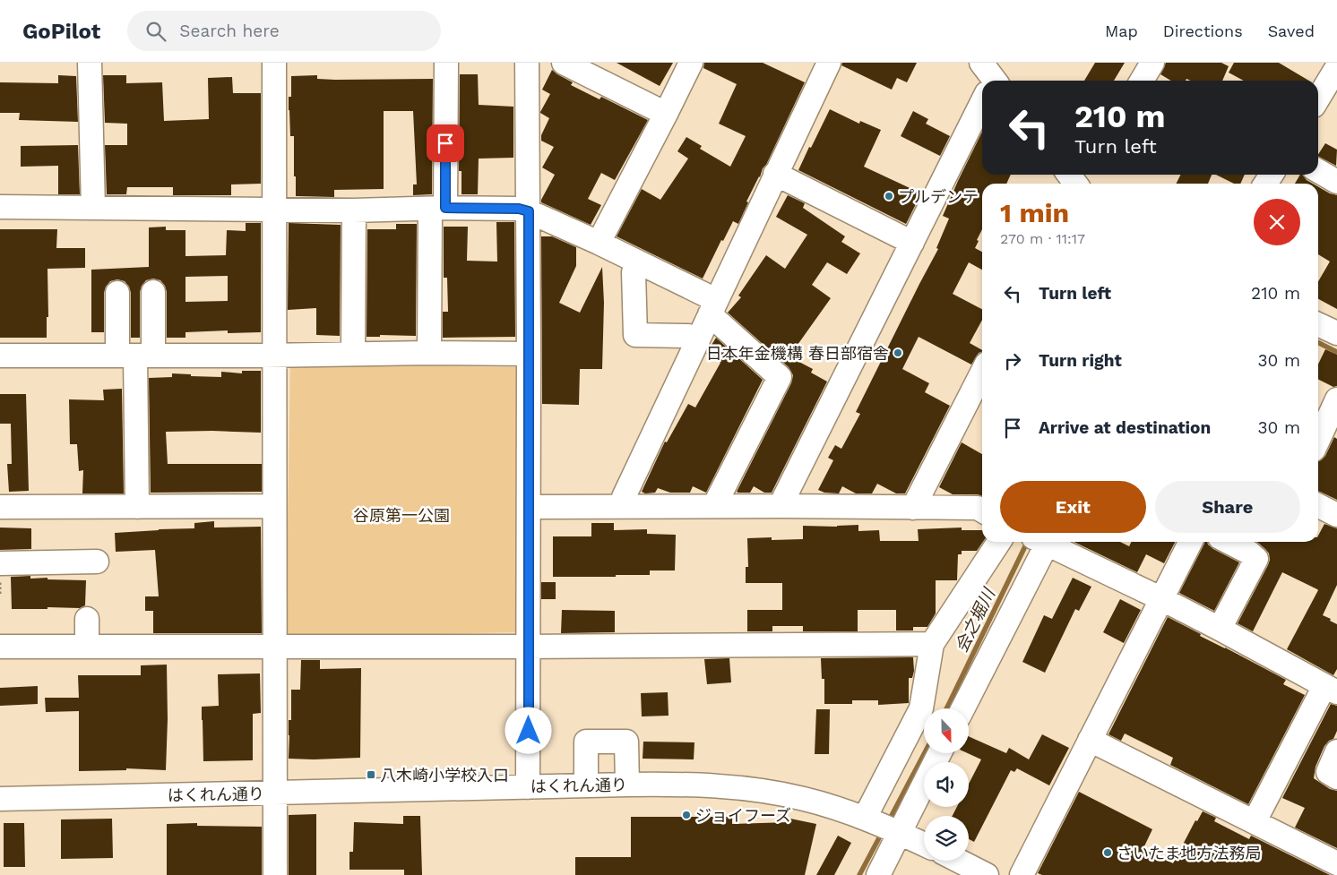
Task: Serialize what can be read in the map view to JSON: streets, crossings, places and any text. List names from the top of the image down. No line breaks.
{"streets":{"street":["はくれん通り"]},"water":["会之堀川"],"parks":["谷原第一公園"],"places":{"other":["プルデンテ","日本年金機構 春日部宿舎","ジョイフーズ","さいたま地方法務局"],"transit":["八木崎小学校入口"]},"north":"bottom","page":{"header":"GoPilot","search":"Search here","nav":["Map","Directions","Saved"],"turn":["210 m","Turn left"],"heading":["1 min","270 m · 11:17"],"list":[{"name":"Turn left","value":"210 m"},{"name":"Turn right","value":"30 m"},{"name":"Arrive at destination","value":"30 m"}],"buttons":["Exit","Share"]}}
